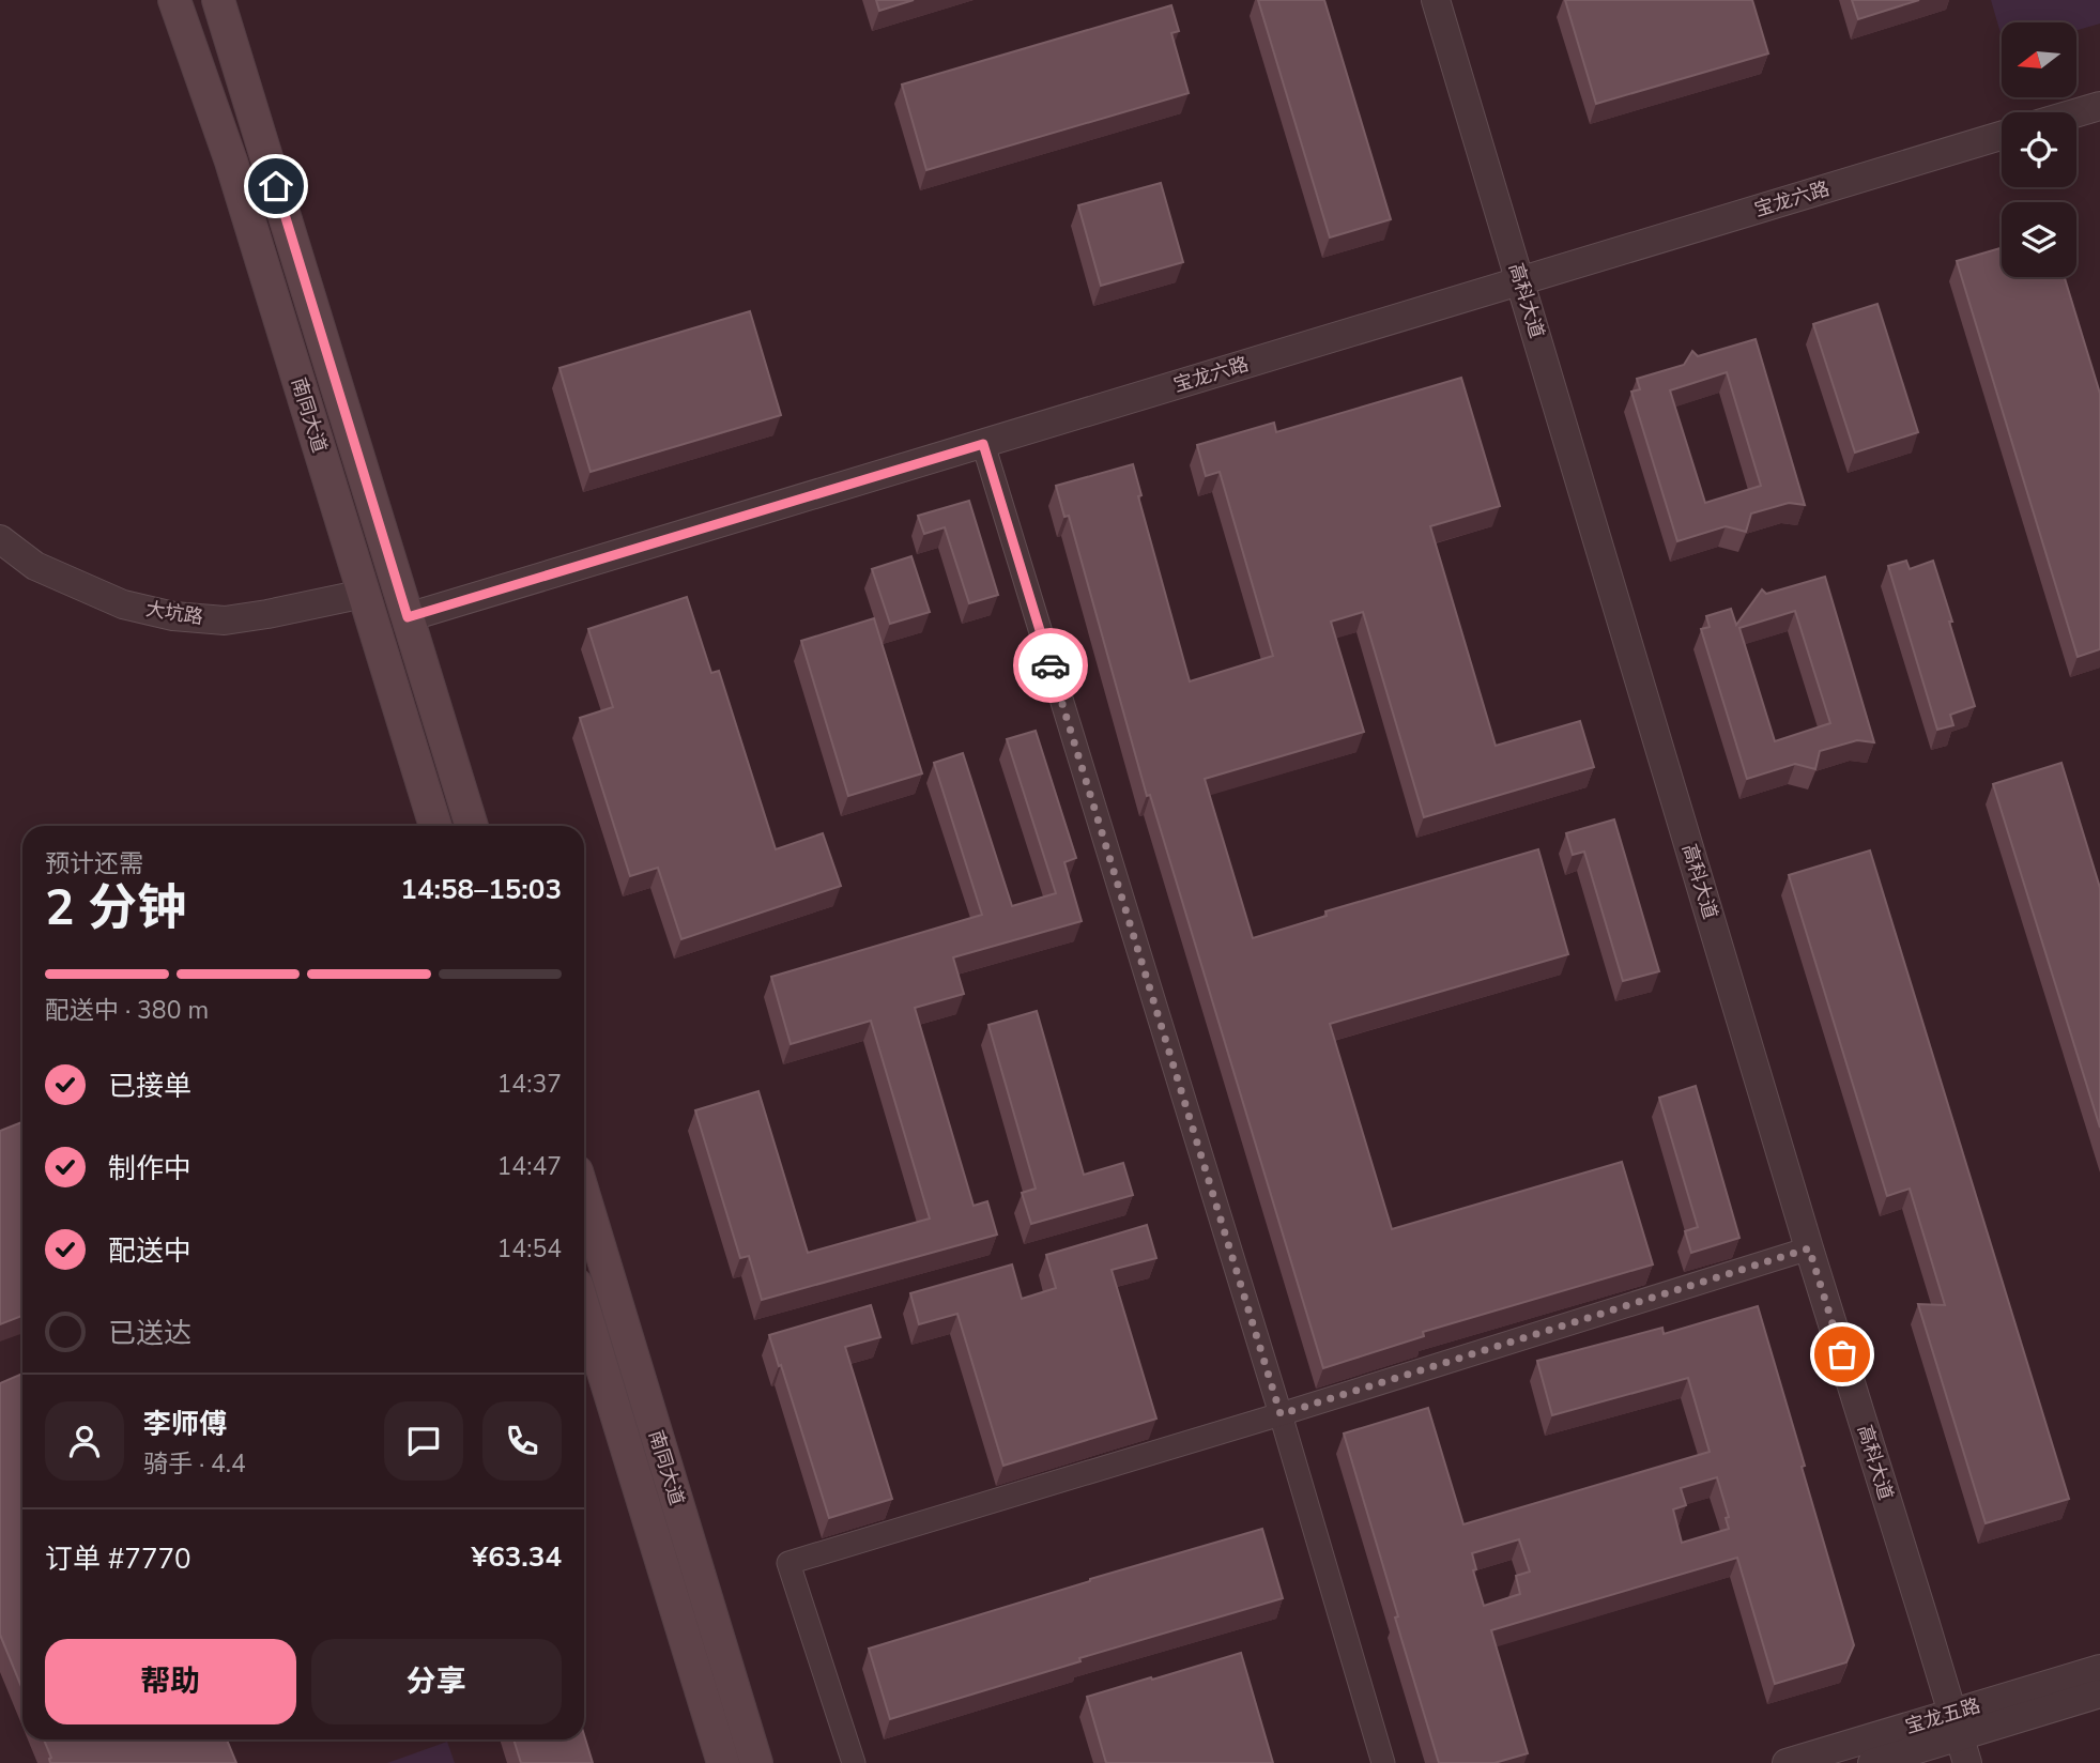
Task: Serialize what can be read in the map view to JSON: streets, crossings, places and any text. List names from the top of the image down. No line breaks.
{"streets":{"main road":["南同大道"],"street":["宝龙六路","高科大道","大坑路","宝龙五路"]},"crossings":[["宝龙六路","高科大道"],["宝龙六路","南同大道"],["高科大道","宝龙五路"],["南同大道","大坑路"]],"north":"left","page":{"heading":["2 分钟","预计还需","14:58–15:03"],"panel":["李师傅","骑手 · 4.4","订单 #7770","¥63.34"],"bar":"配送中 · 380 m","list":[["已接单","14:37"],["制作中","14:47"],["配送中","14:54"],"已送达"],"buttons":["帮助","分享"]}}
